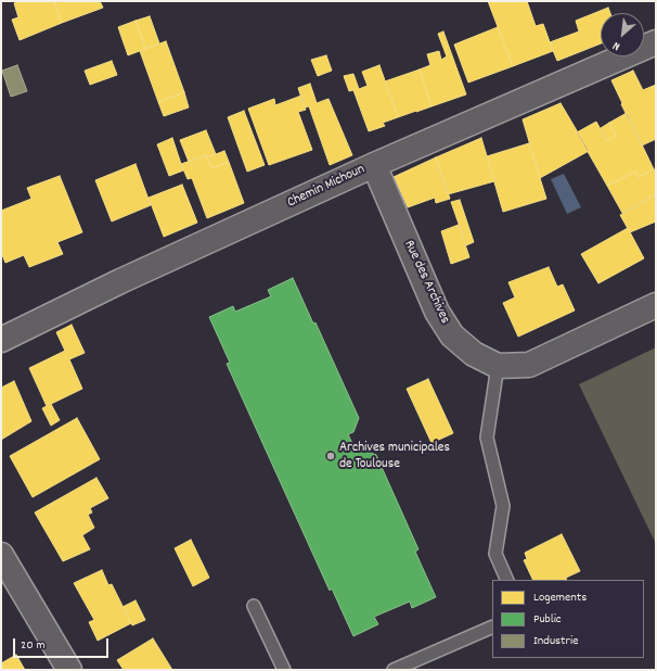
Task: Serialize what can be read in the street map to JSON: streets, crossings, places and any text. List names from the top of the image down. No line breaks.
{"streets":{"street":["Chemin Michoun","Rue des Archives"]},"crossings":[["Chemin Michoun","Rue des Archives"]],"places":["Archives municipales de Toulouse"],"legend":["Logements","Public","Industrie"],"scale_bar":"20 m","north":"bottom left"}
